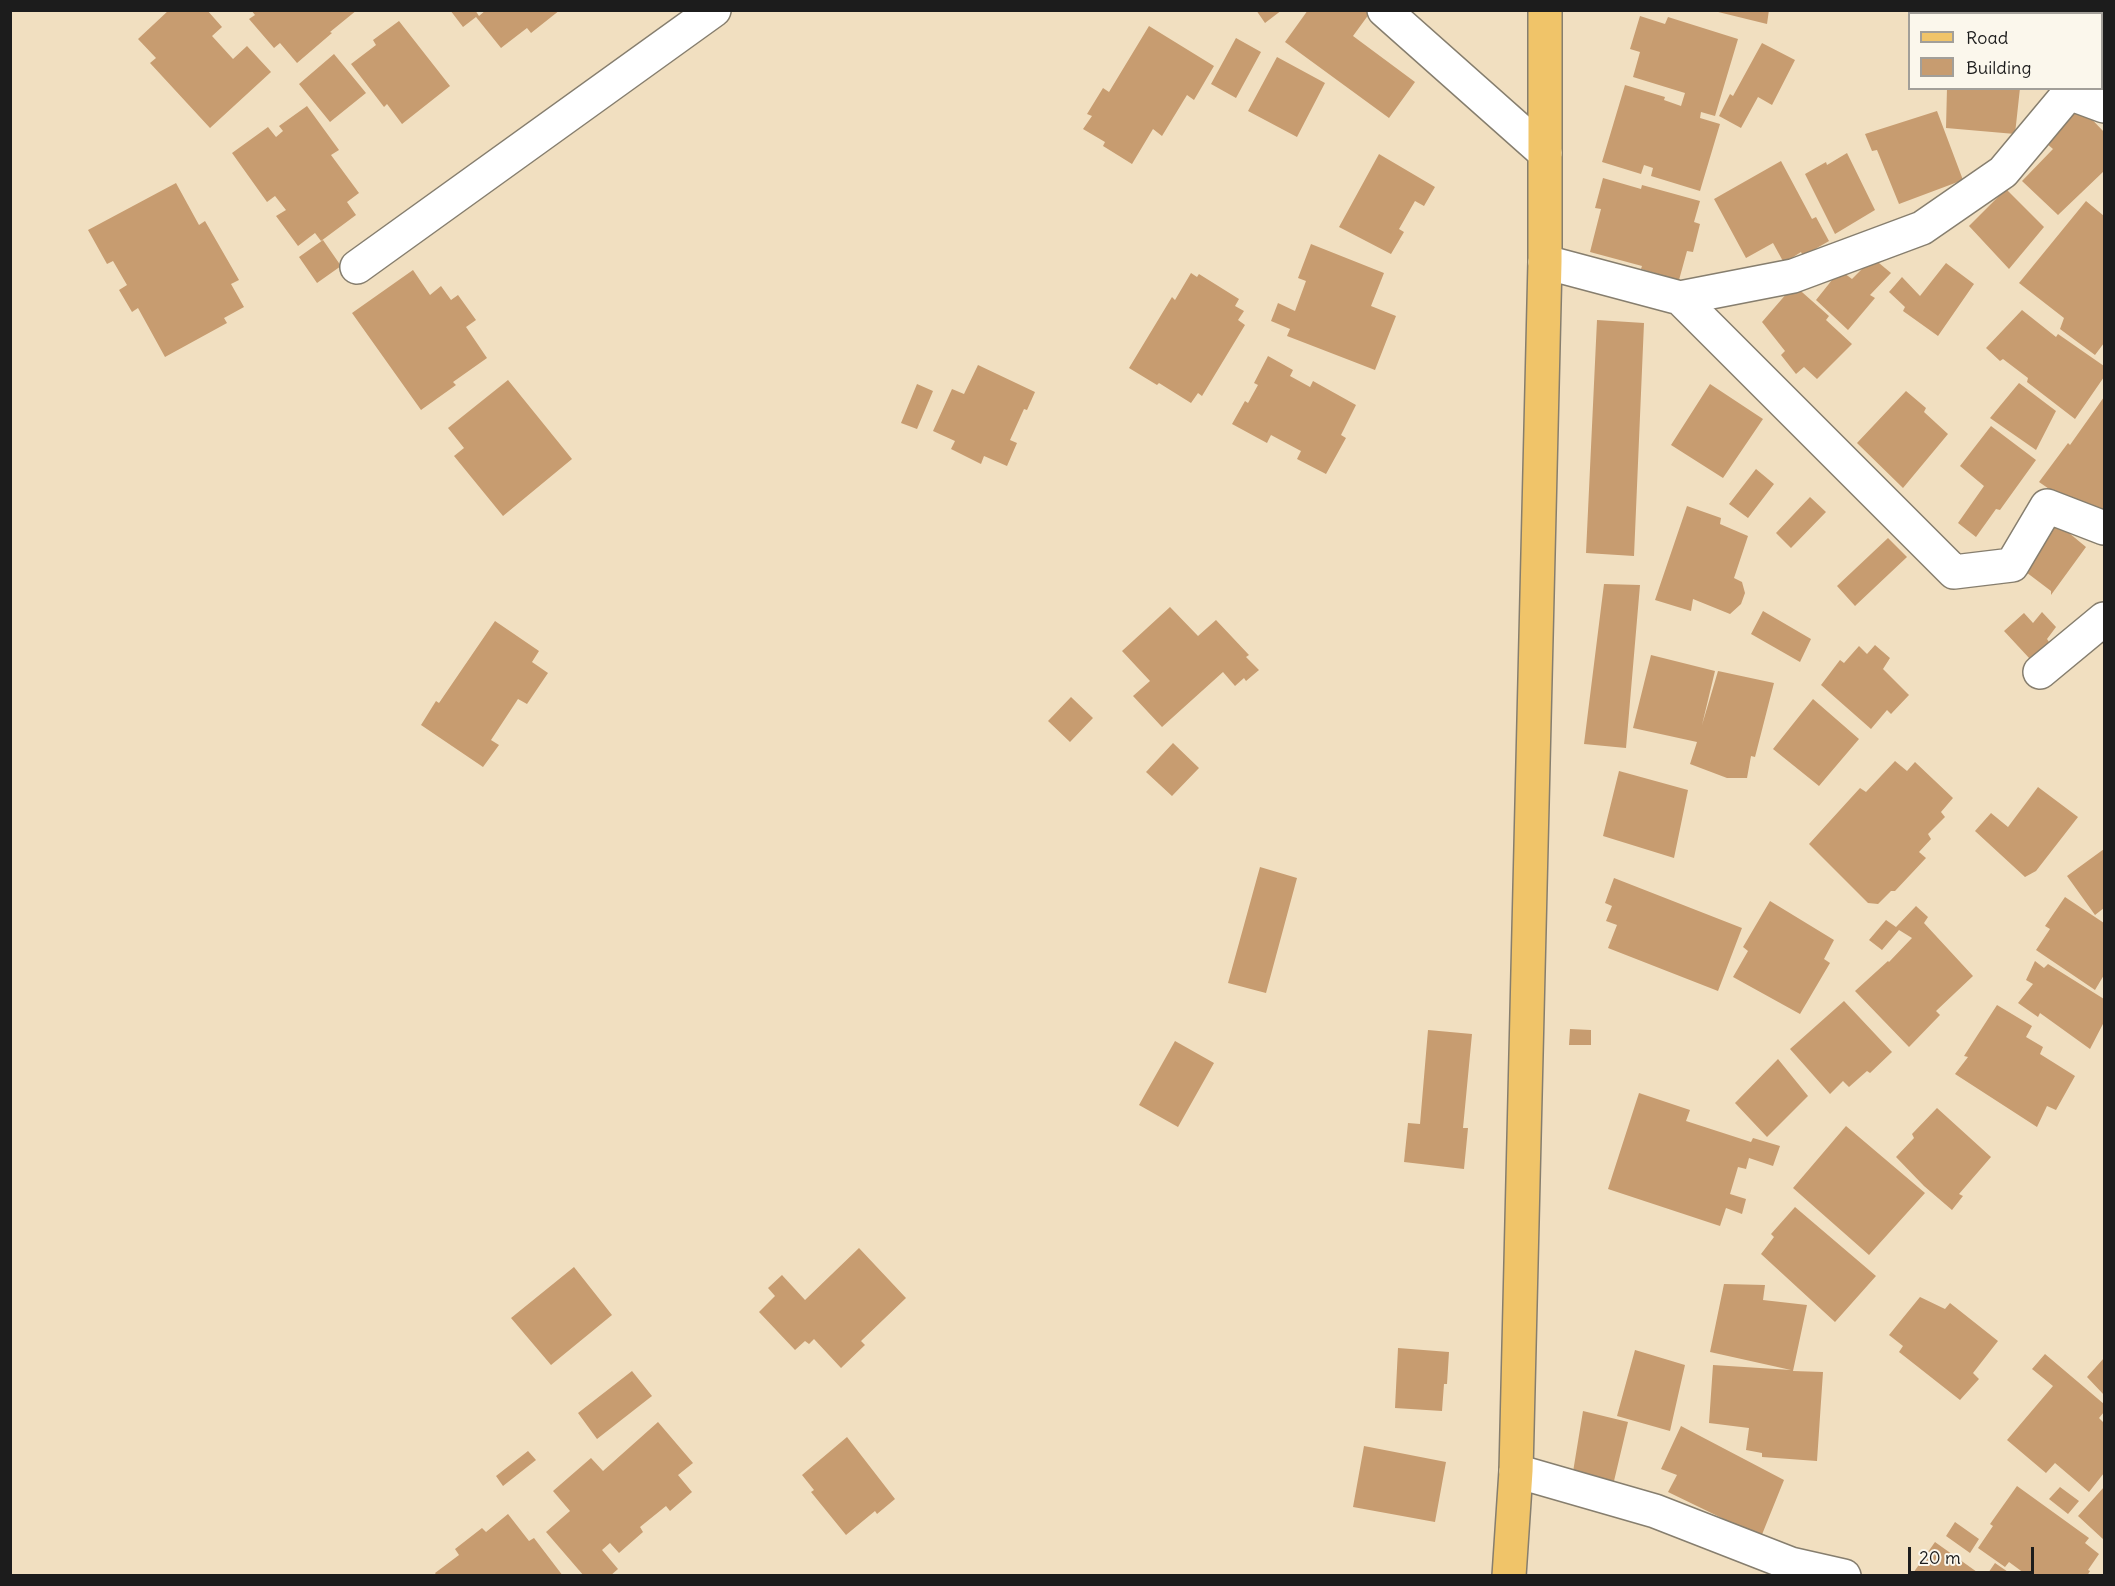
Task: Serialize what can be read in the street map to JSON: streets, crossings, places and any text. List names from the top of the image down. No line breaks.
{"legend":["Road","Building"],"scale_bar":"20 m"}
